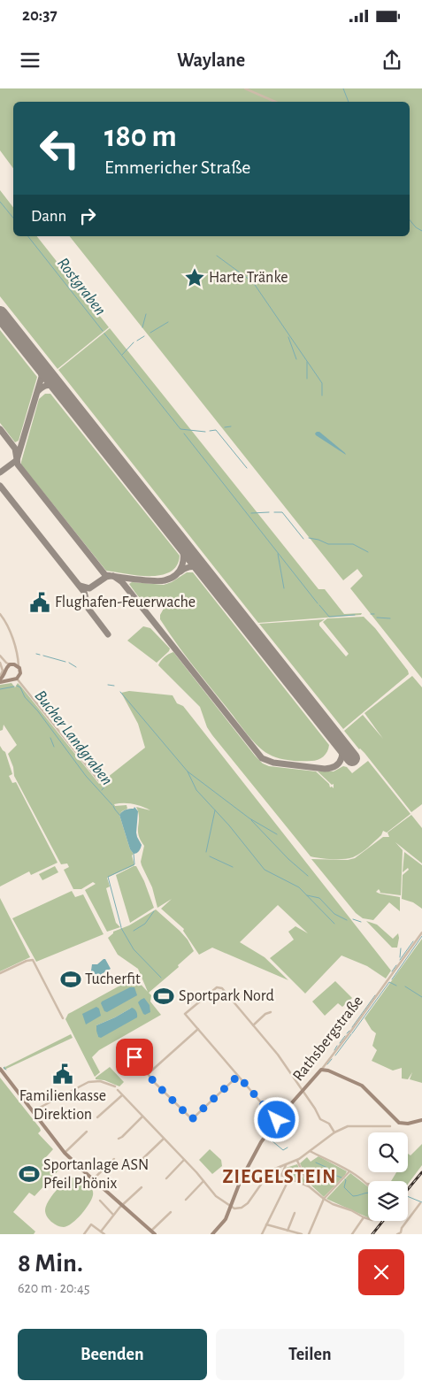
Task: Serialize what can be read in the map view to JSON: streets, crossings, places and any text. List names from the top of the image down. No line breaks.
{"streets":{"main road":["Rathsbergstraße"]},"districts":["ZIEGELSTEIN"],"water":["Rostgraben","Bucher Landgraben"],"places":{"place":["Harte Tränke"],"public building":["Flughafen-Feuerwache","Familienkasse Direktion"],"sports":["Tucherfit","Sportpark Nord","Sportanlage ASN Pfeil Phönix"]},"page":{"status":"20:37","header":"Waylane","turn":["180 m","Emmericher Straße"],"then":"Dann","heading":["8 Min.","620 m · 20:45"],"buttons":["Beenden","Teilen"]}}
